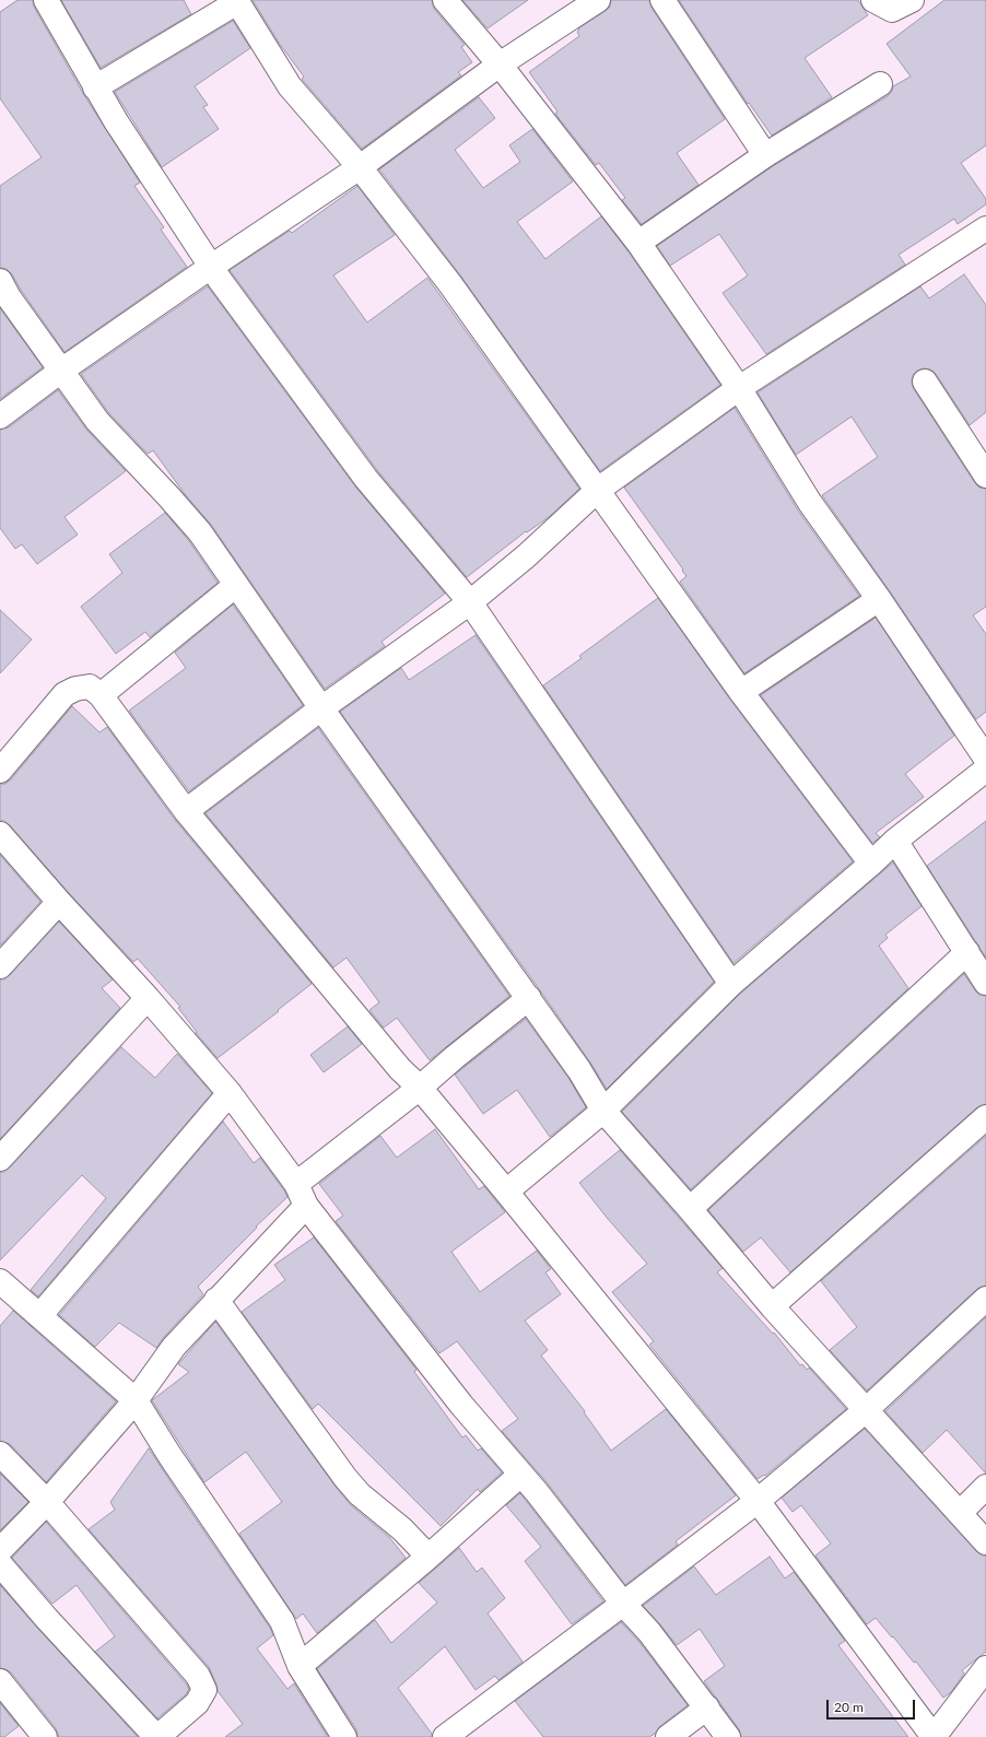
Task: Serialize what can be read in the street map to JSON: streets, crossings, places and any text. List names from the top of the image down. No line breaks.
{"scale_bar":"20 m"}
